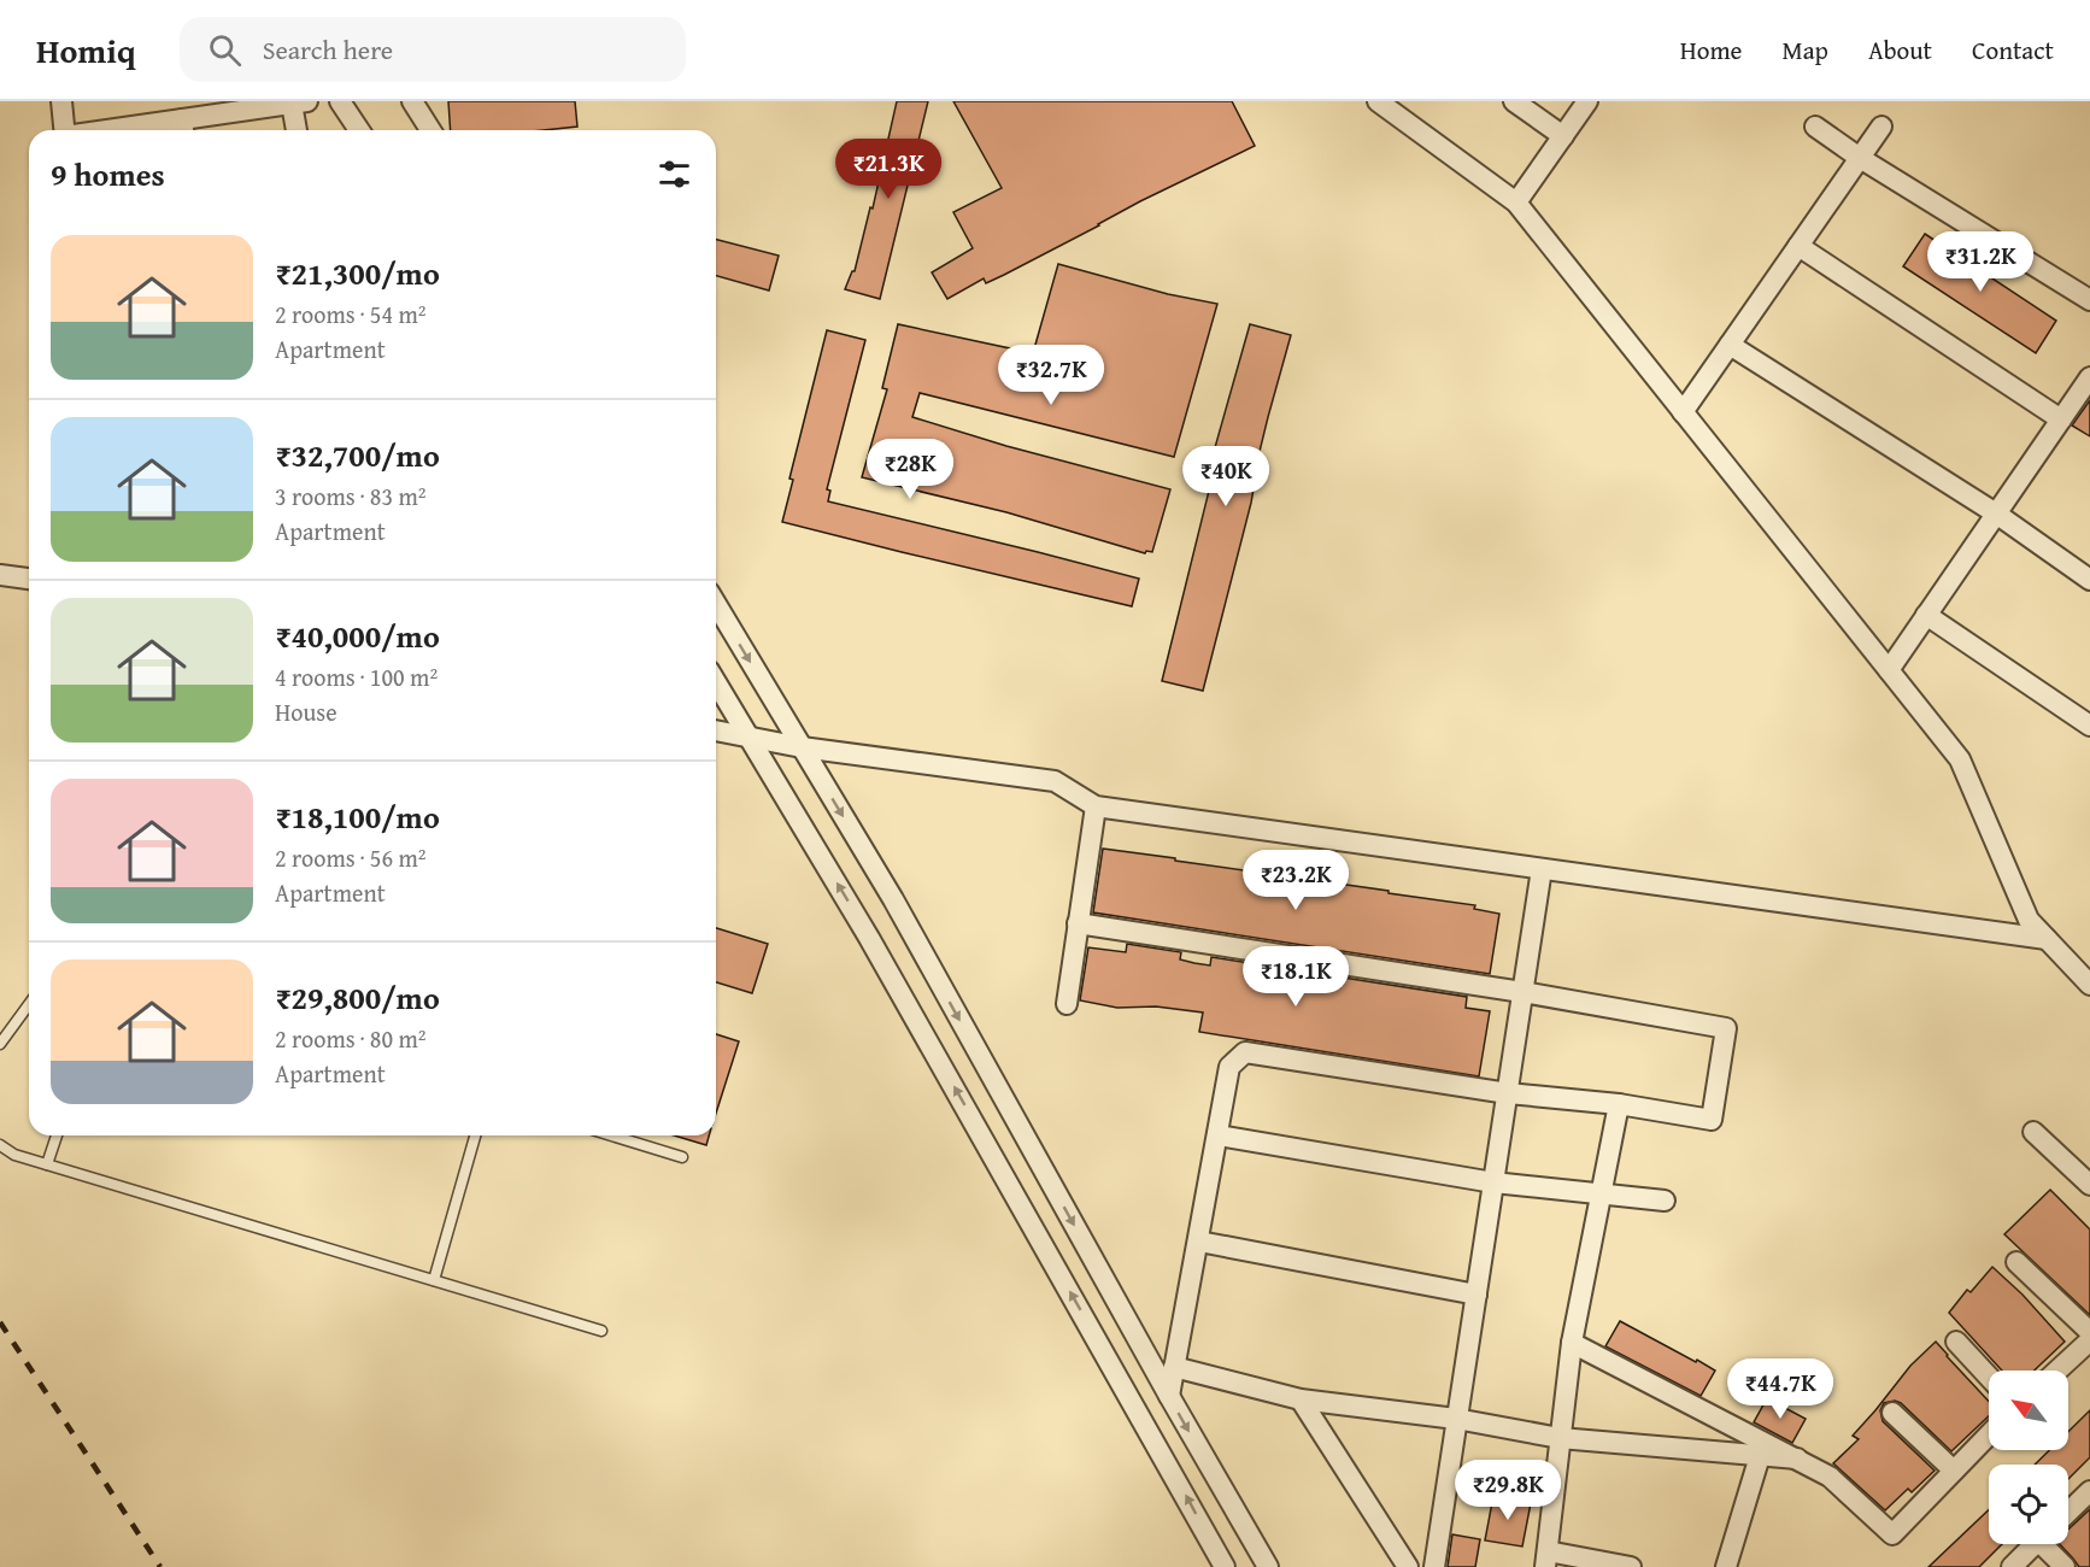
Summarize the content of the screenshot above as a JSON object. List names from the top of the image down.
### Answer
{
  "north": "top left",
  "page": {
    "header": "Homiq",
    "search": "Search here",
    "nav": [
      "Home",
      "Map",
      "About",
      "Contact"
    ],
    "heading": "9 homes",
    "price": [
      "₹21.3K",
      "₹31.2K",
      "₹32.7K",
      "₹28K",
      "₹40K",
      "₹23.2K",
      "₹18.1K",
      "₹44.7K",
      "₹29.8K"
    ],
    "list": [
      {
        "name": "₹21,300/mo",
        "note": "2 rooms · 54 m² · Apartment"
      },
      {
        "name": "₹32,700/mo",
        "note": "3 rooms · 83 m² · Apartment"
      },
      {
        "name": "₹40,000/mo",
        "note": "4 rooms · 100 m² · House"
      },
      {
        "name": "₹18,100/mo",
        "note": "2 rooms · 56 m² · Apartment"
      },
      {
        "name": "₹29,800/mo",
        "note": "2 rooms · 80 m² · Apartment"
      }
    ]
  }
}
